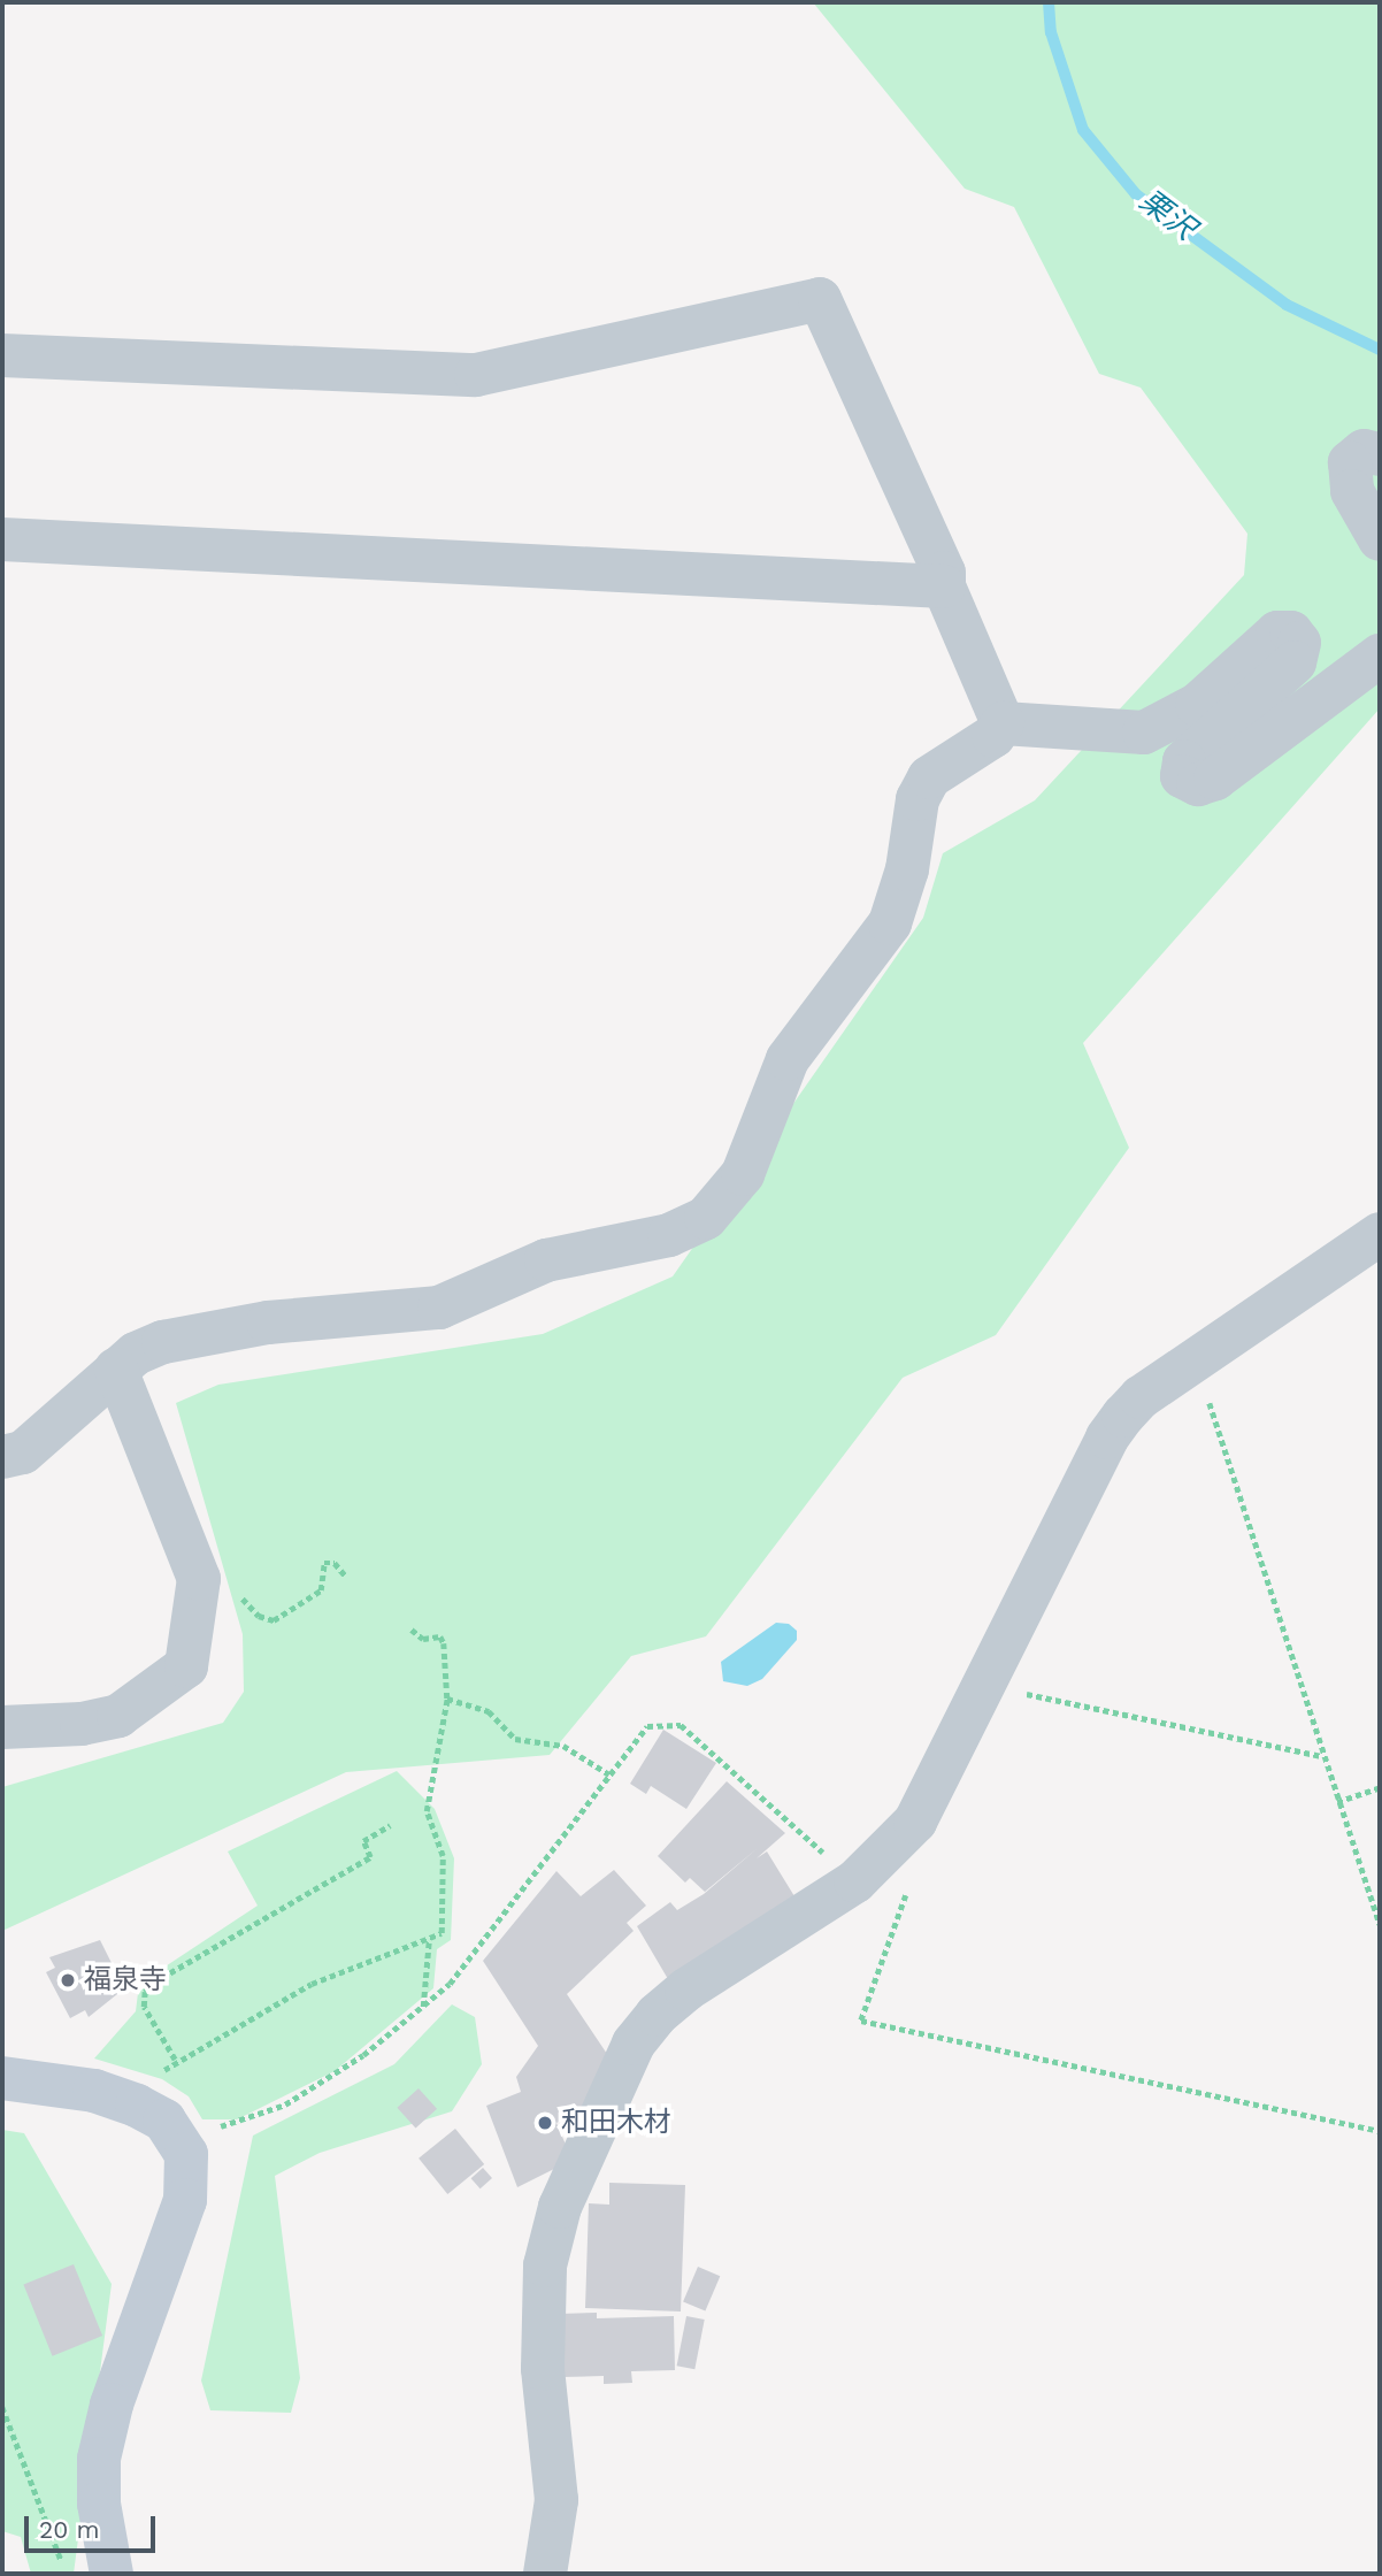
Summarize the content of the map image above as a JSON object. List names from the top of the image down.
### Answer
{
  "water": ["栗沢"],
  "places": ["福泉寺", "和田木材"],
  "scale_bar": "20 m"
}
